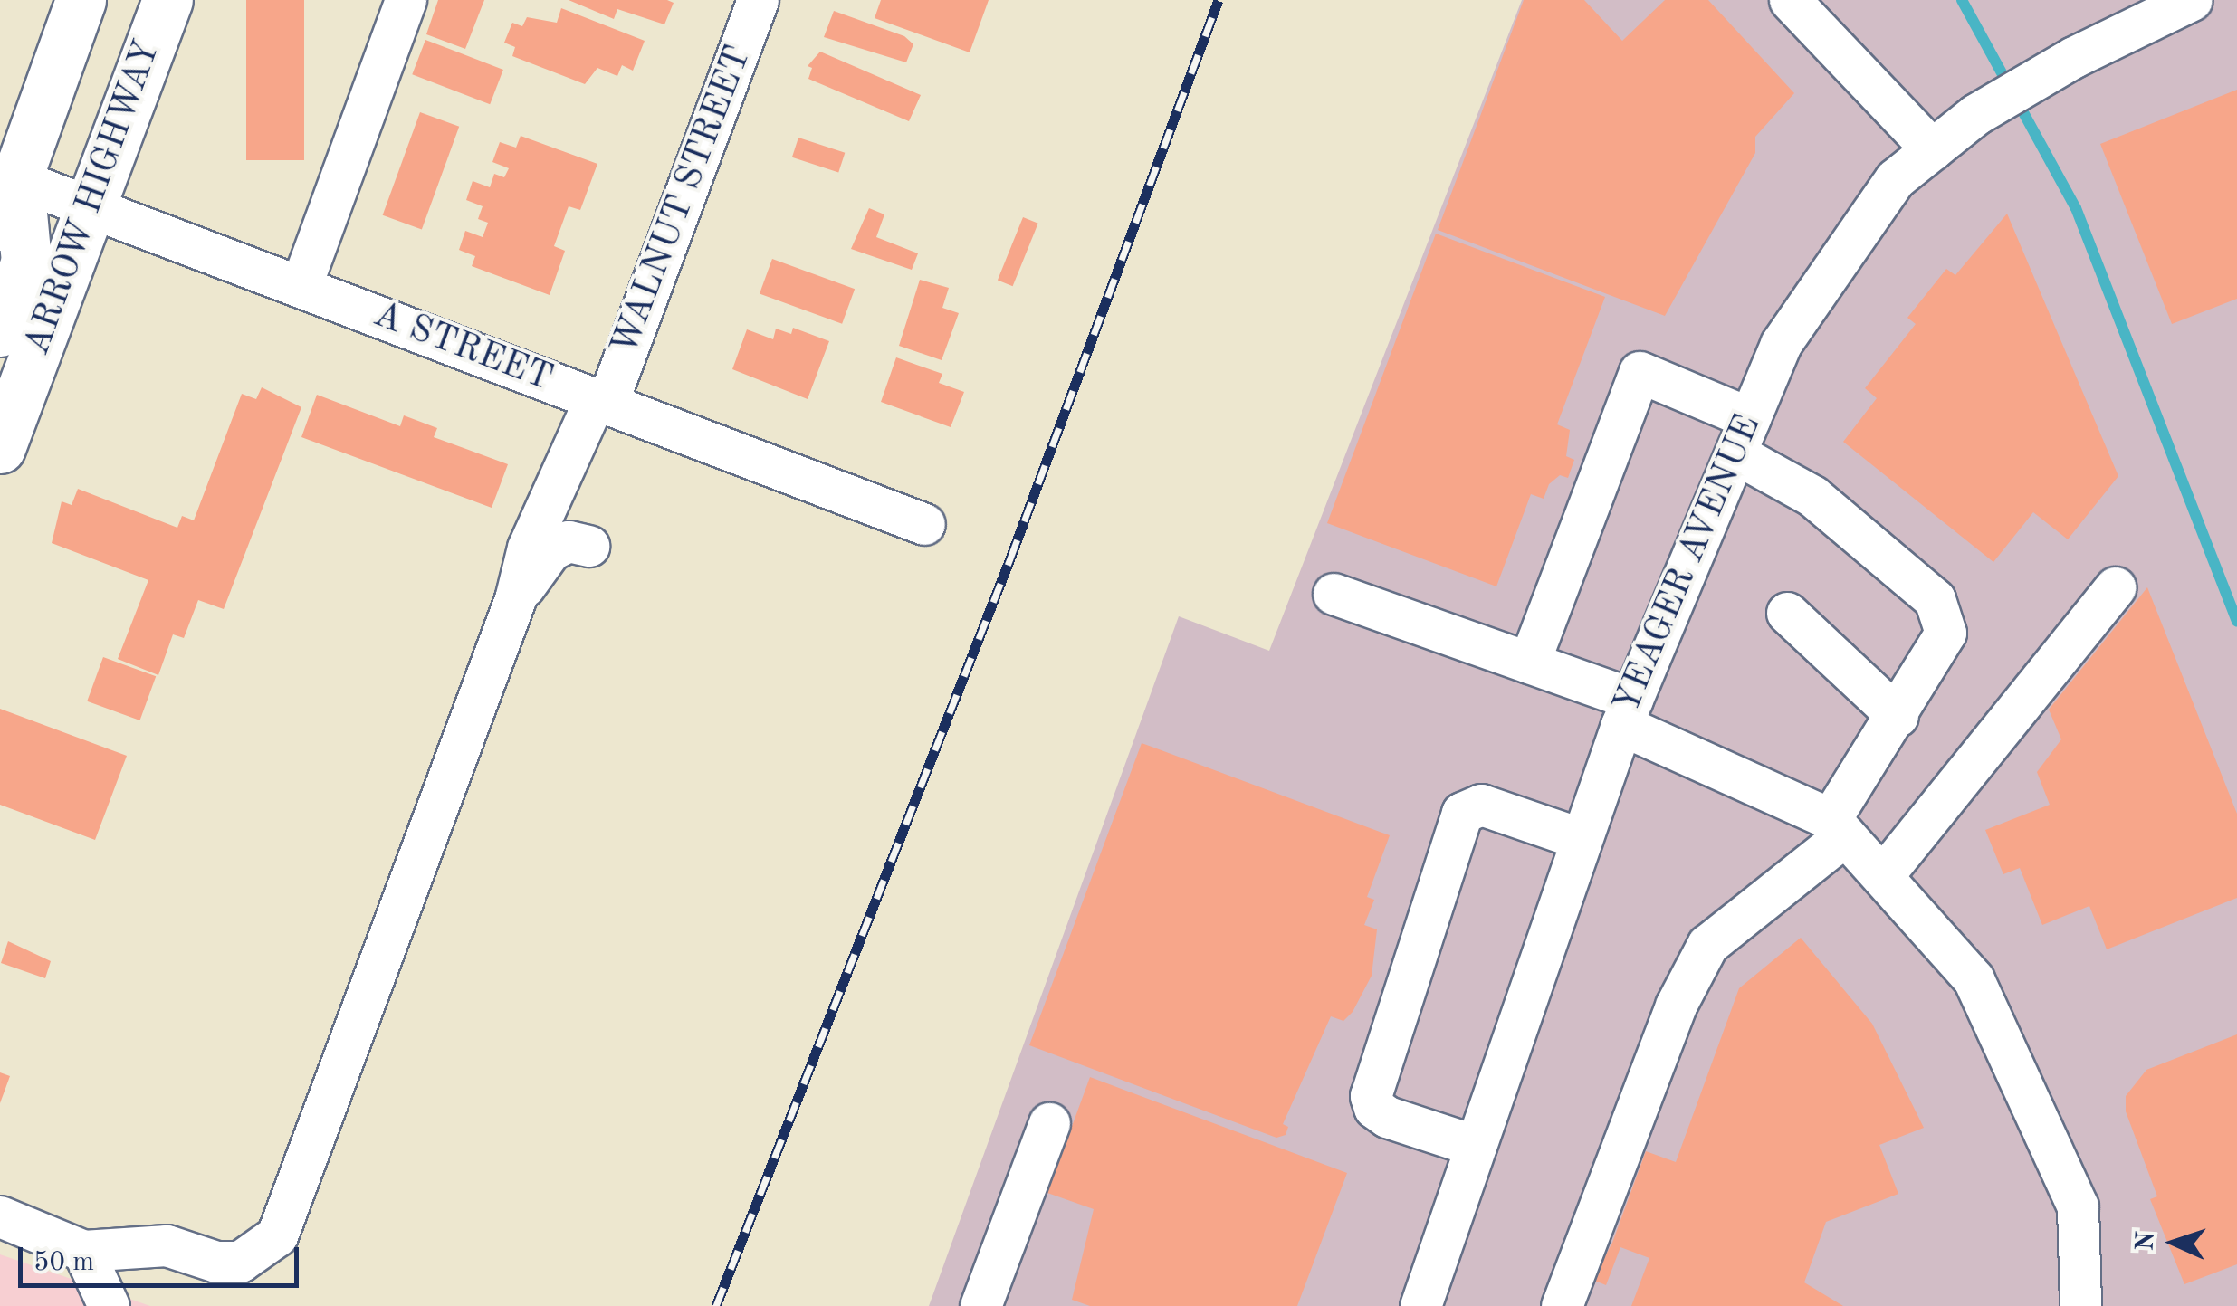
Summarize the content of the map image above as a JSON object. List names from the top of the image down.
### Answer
{
  "streets": {
    "main road": ["ARROW HIGHWAY"],
    "street": ["WALNUT STREET", "A STREET", "YEAGER AVENUE"]
  },
  "crossings": [
    ["ARROW HIGHWAY", "A STREET"],
    ["WALNUT STREET", "A STREET"]
  ],
  "scale_bar": "50 m",
  "north": "left"
}
